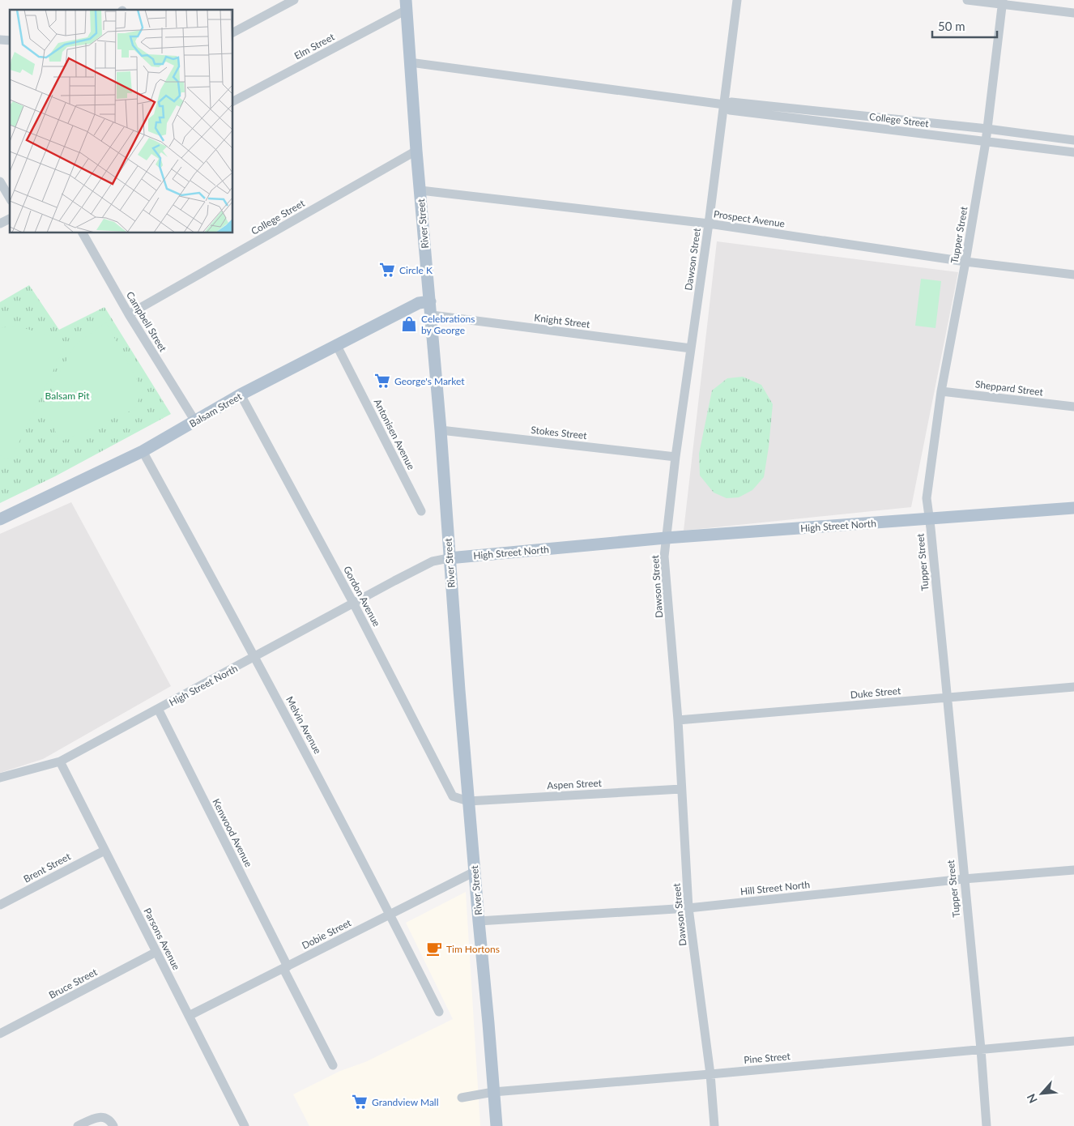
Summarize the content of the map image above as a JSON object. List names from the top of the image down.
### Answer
{
  "streets": {
    "main road": ["River Street", "Balsam Street", "High Street North"],
    "street": [
      "Elm Street",
      "College Street",
      "Prospect Avenue",
      "Tupper Street",
      "Dawson Street",
      "Knight Street",
      "Campbell Street",
      "Sheppard Street",
      "Stokes Street",
      "Antonisen Avenue",
      "Gordon Avenue",
      "Duke Street",
      "Melvin Avenue",
      "Aspen Street",
      "Kenwood Avenue",
      "Brent Street",
      "Hill Street North",
      "Dobie Street",
      "Parsons Avenue",
      "Bruce Street",
      "Pine Street"
    ]
  },
  "crossings": [
    ["Elm Street", "River Street"],
    ["College Street", "River Street"],
    ["College Street", "Tupper Street"],
    ["College Street", "Dawson Street"],
    ["College Street", "Campbell Street"],
    ["Prospect Avenue", "River Street"],
    ["Prospect Avenue", "Tupper Street"],
    ["Prospect Avenue", "Dawson Street"],
    ["River Street", "Knight Street"],
    ["River Street", "Balsam Street"],
    ["River Street", "Stokes Street"],
    ["River Street", "High Street North"],
    ["River Street", "Gordon Avenue"],
    ["River Street", "Aspen Street"],
    ["River Street", "Hill Street North"],
    ["River Street", "Dobie Street"],
    ["River Street", "Pine Street"],
    ["Tupper Street", "Sheppard Street"],
    ["Tupper Street", "High Street North"],
    ["Tupper Street", "Duke Street"],
    ["Tupper Street", "Hill Street North"],
    ["Tupper Street", "Pine Street"],
    ["Dawson Street", "Knight Street"],
    ["Dawson Street", "Stokes Street"],
    ["Dawson Street", "High Street North"],
    ["Dawson Street", "Duke Street"],
    ["Dawson Street", "Aspen Street"],
    ["Dawson Street", "Hill Street North"],
    ["Dawson Street", "Pine Street"],
    ["Campbell Street", "Balsam Street"],
    ["Balsam Street", "Antonisen Avenue"],
    ["Balsam Street", "Gordon Avenue"],
    ["Balsam Street", "Melvin Avenue"],
    ["High Street North", "Gordon Avenue"],
    ["High Street North", "Melvin Avenue"],
    ["High Street North", "Kenwood Avenue"],
    ["High Street North", "Parsons Avenue"],
    ["Gordon Avenue", "Aspen Street"],
    ["Melvin Avenue", "Dobie Street"],
    ["Kenwood Avenue", "Dobie Street"],
    ["Brent Street", "Parsons Avenue"],
    ["Dobie Street", "Parsons Avenue"],
    ["Parsons Avenue", "Bruce Street"]
  ],
  "parks": ["Balsam Pit"],
  "places": {
    "supermarket": ["Circle K", "George's Market", "Grandview Mall"],
    "shop": ["Celebrations by George"],
    "cafe": ["Tim Hortons"]
  },
  "scale_bar": "50 m",
  "north": "bottom left"
}
